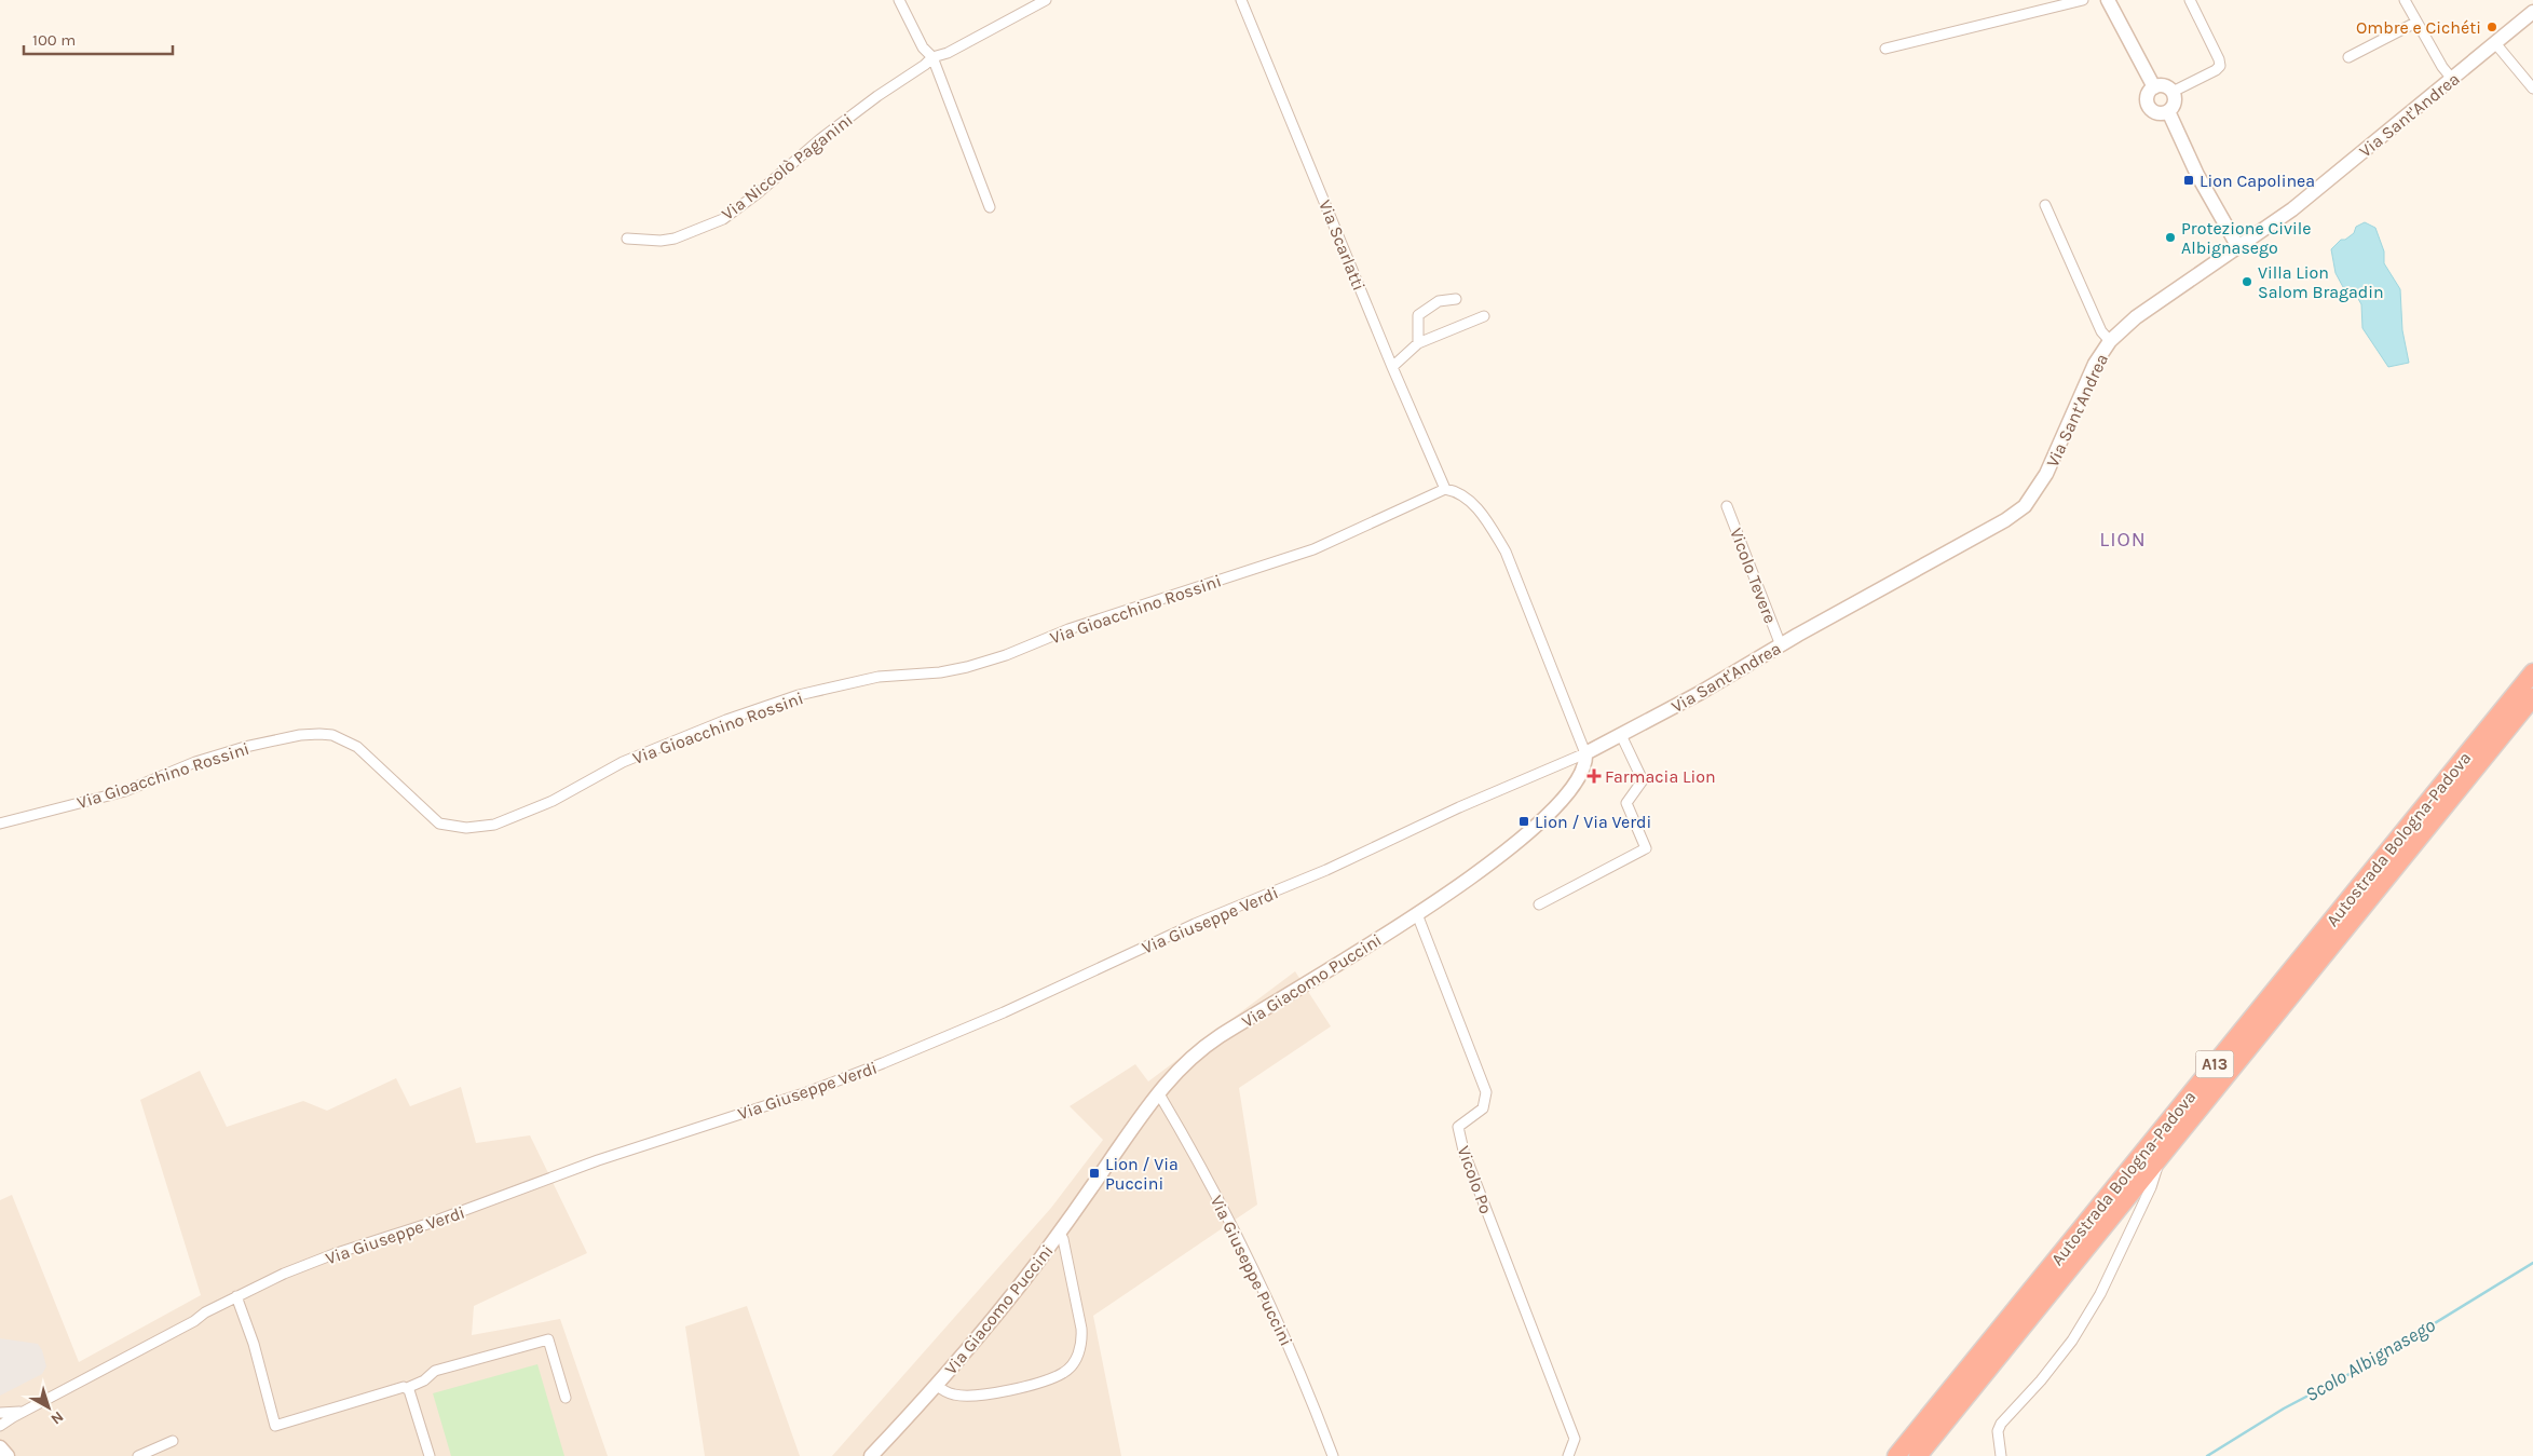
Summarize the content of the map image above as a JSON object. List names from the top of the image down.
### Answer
{
  "streets": {
    "highway": ["Autostrada Bologna-Padova", "A13"],
    "street": [
      "Via Sant'Andrea",
      "Via Niccolò Paganini",
      "Via Scarlatti",
      "Vicolo Tevere",
      "Via Gioacchino Rossini",
      "Via Giuseppe Verdi",
      "Via Giacomo Puccini",
      "Vicolo Po",
      "Via Giuseppe Puccini"
    ]
  },
  "crossings": [
    ["Via Sant'Andrea", "Vicolo Tevere"],
    ["Via Sant'Andrea", "Via Giuseppe Verdi"],
    ["Via Sant'Andrea", "Via Giacomo Puccini"],
    ["Via Scarlatti", "Via Gioacchino Rossini"],
    ["Via Giuseppe Verdi", "Via Giacomo Puccini"],
    ["Via Giacomo Puccini", "Vicolo Po"],
    ["Via Giacomo Puccini", "Via Giuseppe Puccini"]
  ],
  "districts": ["LION"],
  "water": ["Scolo Albignasego"],
  "places": {
    "other": ["Ombre e Cichéti", "Protezione Civile Albignasego", "Villa Lion Salom Bragadin"],
    "transit": ["Lion Capolinea", "Lion / Via Verdi", "Lion / Via Puccini"],
    "health": ["Farmacia Lion"]
  },
  "scale_bar": "100 m",
  "north": "bottom right"
}
